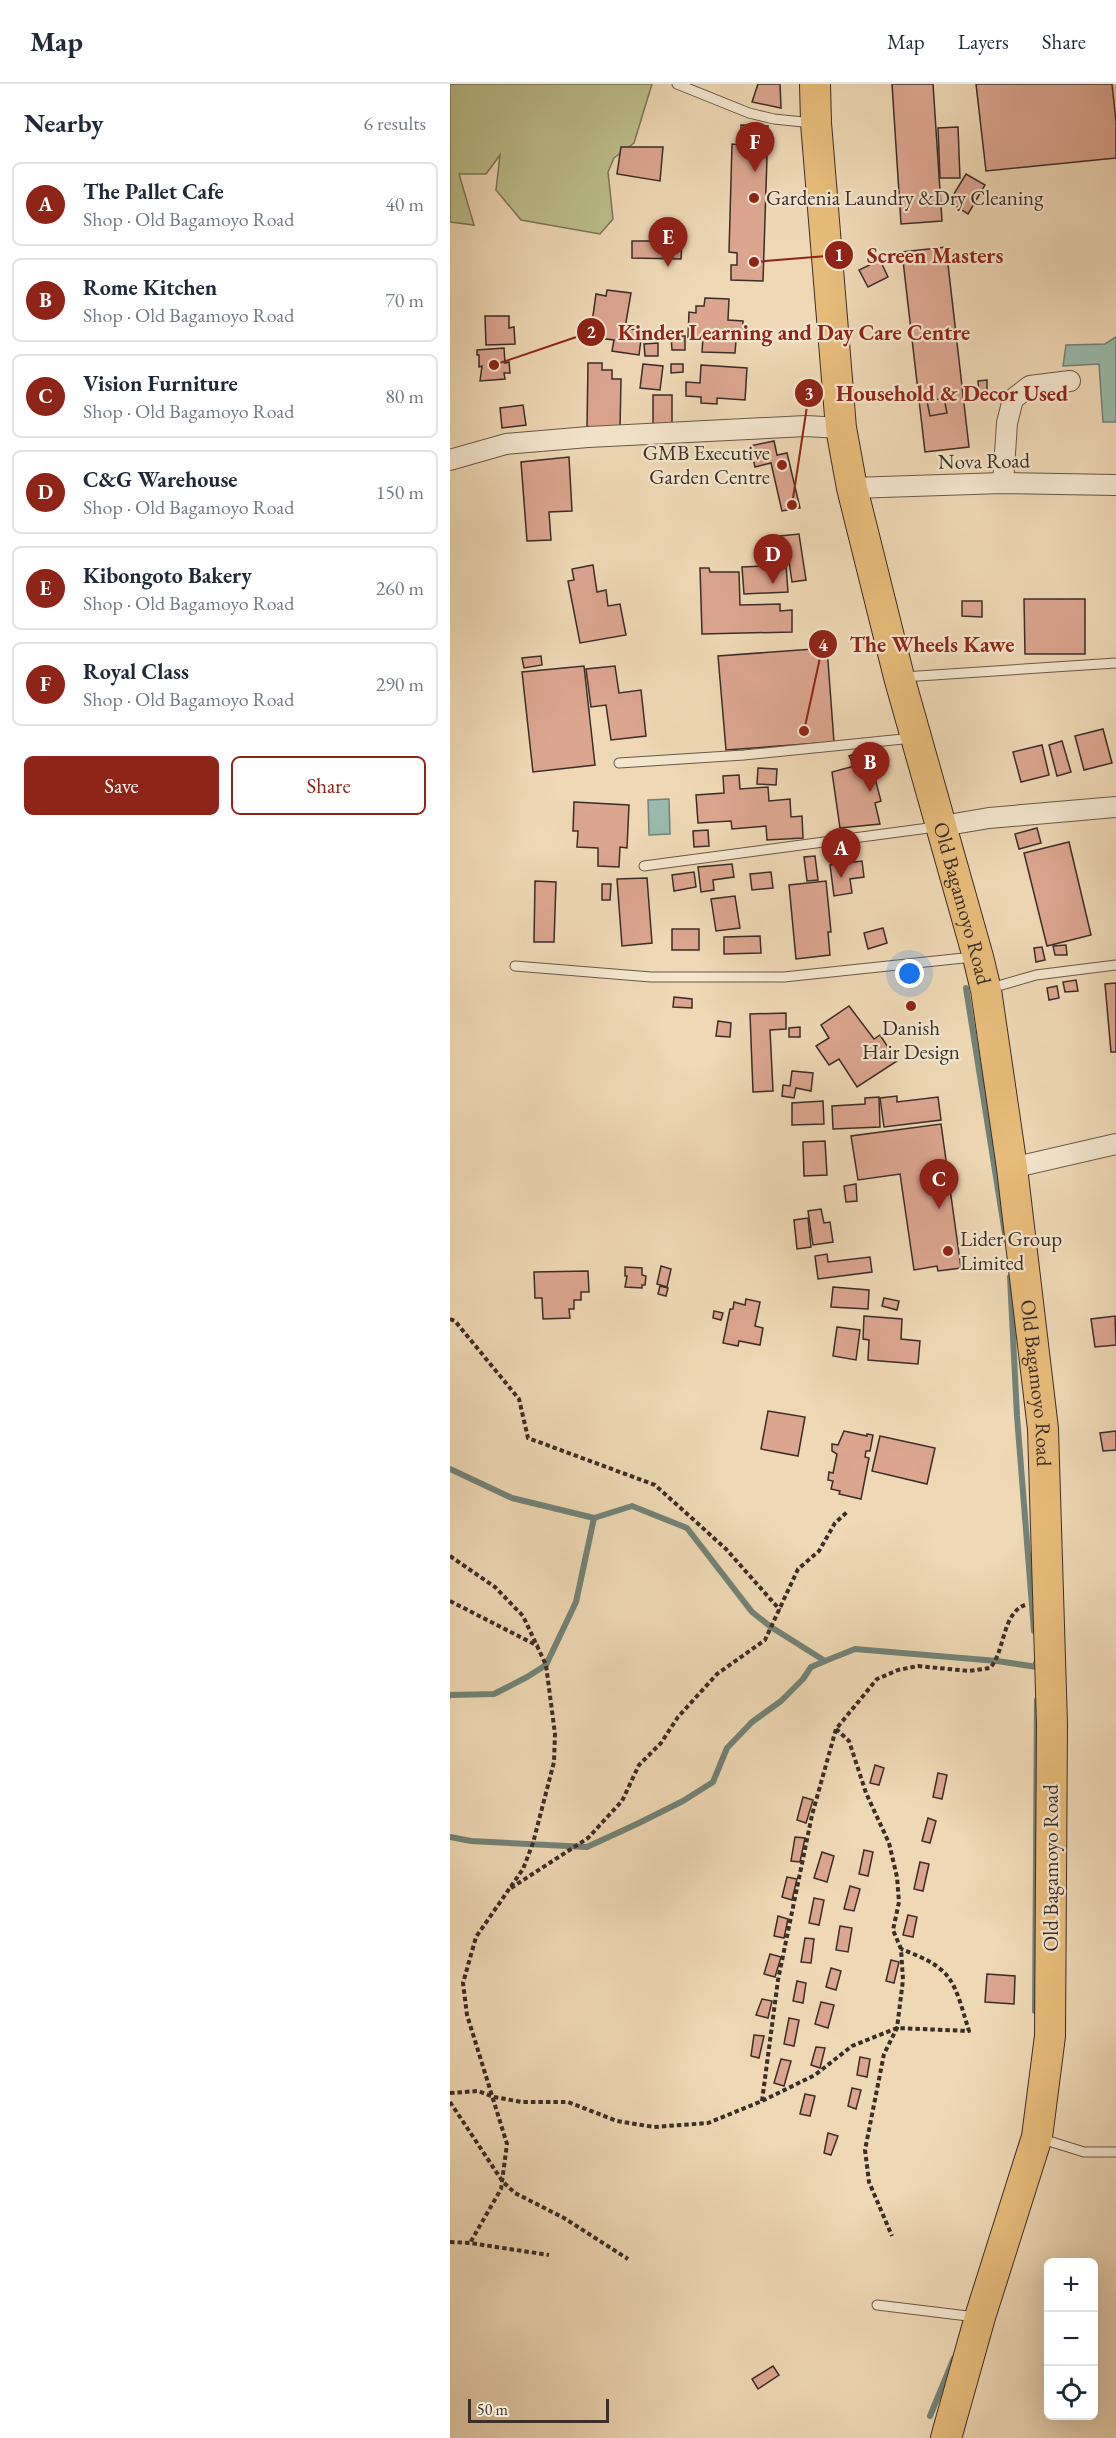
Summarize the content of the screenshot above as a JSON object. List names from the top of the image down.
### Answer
{
  "streets": {
    "main road": ["Old Bagamoyo Road"],
    "street": ["Nova Road"]
  },
  "crossings": [
    ["Nova Road", "Old Bagamoyo Road"]
  ],
  "places": [
    "Gardenia Laundry &Dry Cleaning",
    "Screen Masters",
    "Kinder Learning and Day Care Centre",
    "GMB Executive Garden Centre",
    "Household & Decor Used",
    "The Wheels Kawe",
    "Danish Hair Design",
    "Lider Group Limited"
  ],
  "scale_bar": "50 m",
  "page": {
    "header": "Map",
    "nav": ["Map", "Layers", "Share"],
    "heading": ["Nearby", "6 results"],
    "pins": [
      "F",
      "E",
      "D",
      "B",
      "A",
      "C"
    ],
    "list": [
      {
        "mark": "A",
        "name": "The Pallet Cafe",
        "note": "Shop · Old Bagamoyo Road",
        "value": "40 m"
      },
      {
        "mark": "B",
        "name": "Rome Kitchen",
        "note": "Shop · Old Bagamoyo Road",
        "value": "70 m"
      },
      {
        "mark": "C",
        "name": "Vision Furniture",
        "note": "Shop · Old Bagamoyo Road",
        "value": "80 m"
      },
      {
        "mark": "D",
        "name": "C&G Warehouse",
        "note": "Shop · Old Bagamoyo Road",
        "value": "150 m"
      },
      {
        "mark": "E",
        "name": "Kibongoto Bakery",
        "note": "Shop · Old Bagamoyo Road",
        "value": "260 m"
      },
      {
        "mark": "F",
        "name": "Royal Class",
        "note": "Shop · Old Bagamoyo Road",
        "value": "290 m"
      }
    ],
    "buttons": ["Save", "Share"],
    "map_buttons": ["+", "−"],
    "scale": "50 m"
  }
}
